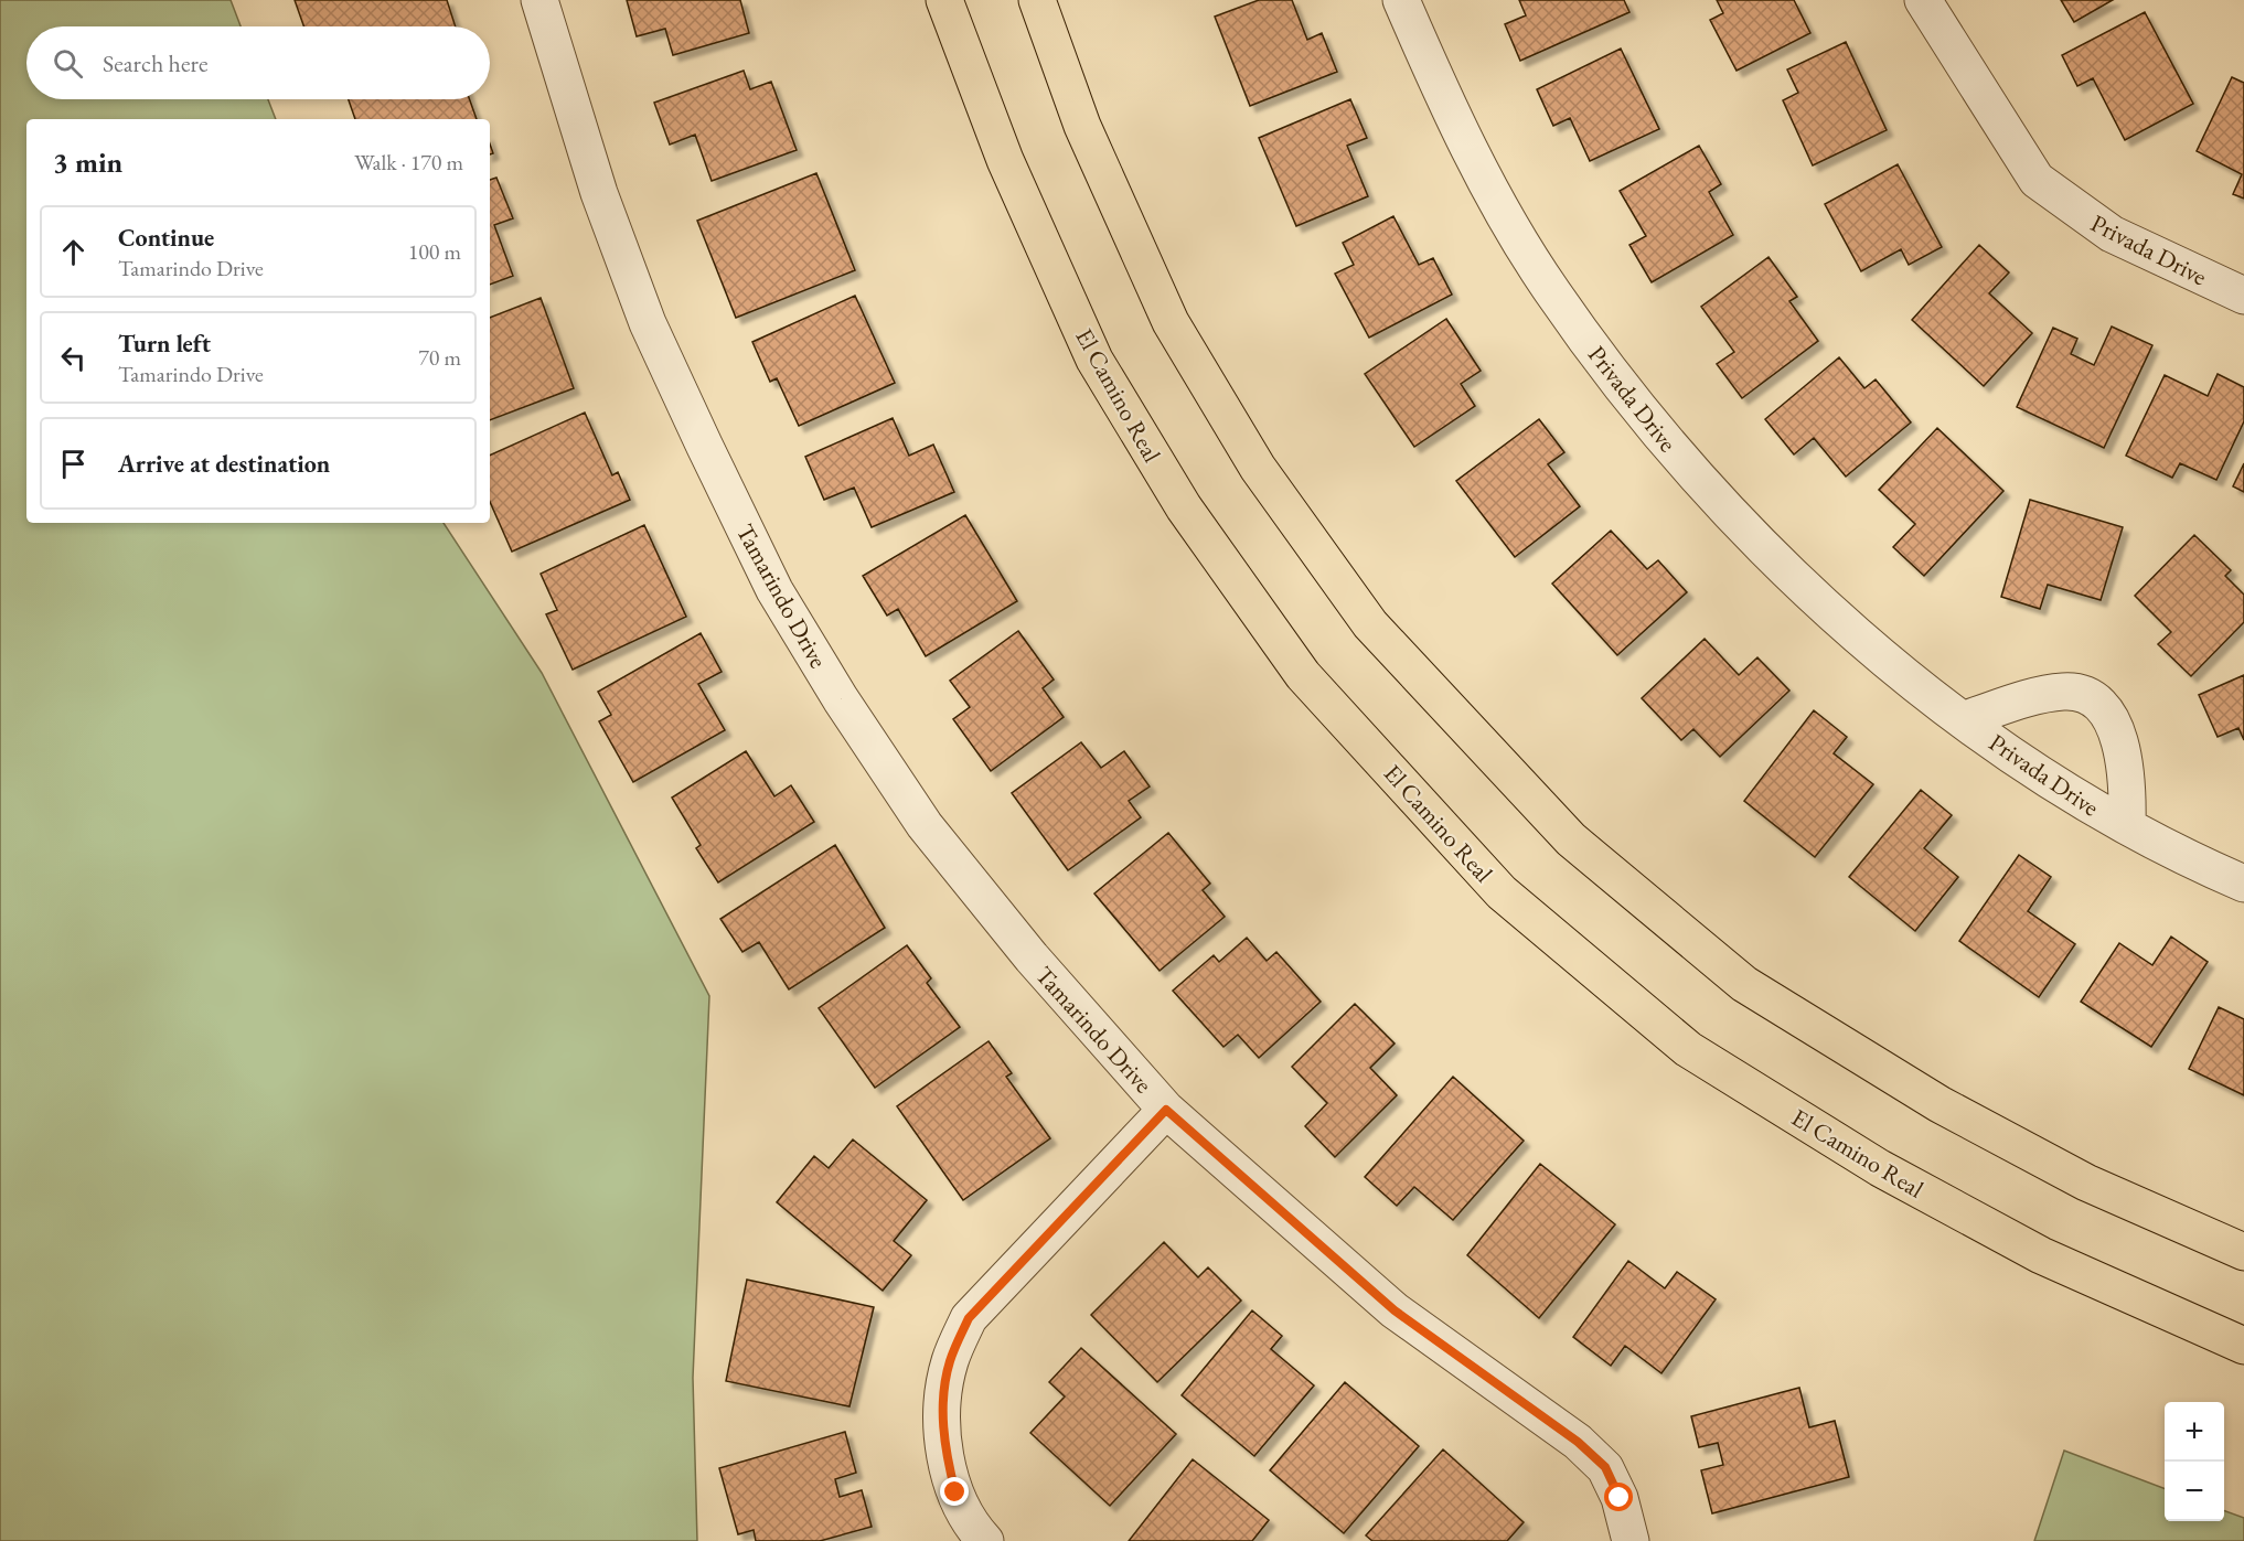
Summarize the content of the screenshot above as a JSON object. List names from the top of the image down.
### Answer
{
  "streets": {
    "main road": ["El Camino Real"],
    "street": ["Privada Drive", "Tamarindo Drive"]
  },
  "page": {
    "search": "Search here",
    "heading": ["3 min", "Walk · 170 m"],
    "list": [
      ["Continue", "Tamarindo Drive", "100 m"],
      ["Turn left", "Tamarindo Drive", "70 m"],
      "Arrive at destination"
    ],
    "map_buttons": ["+", "−"]
  }
}
